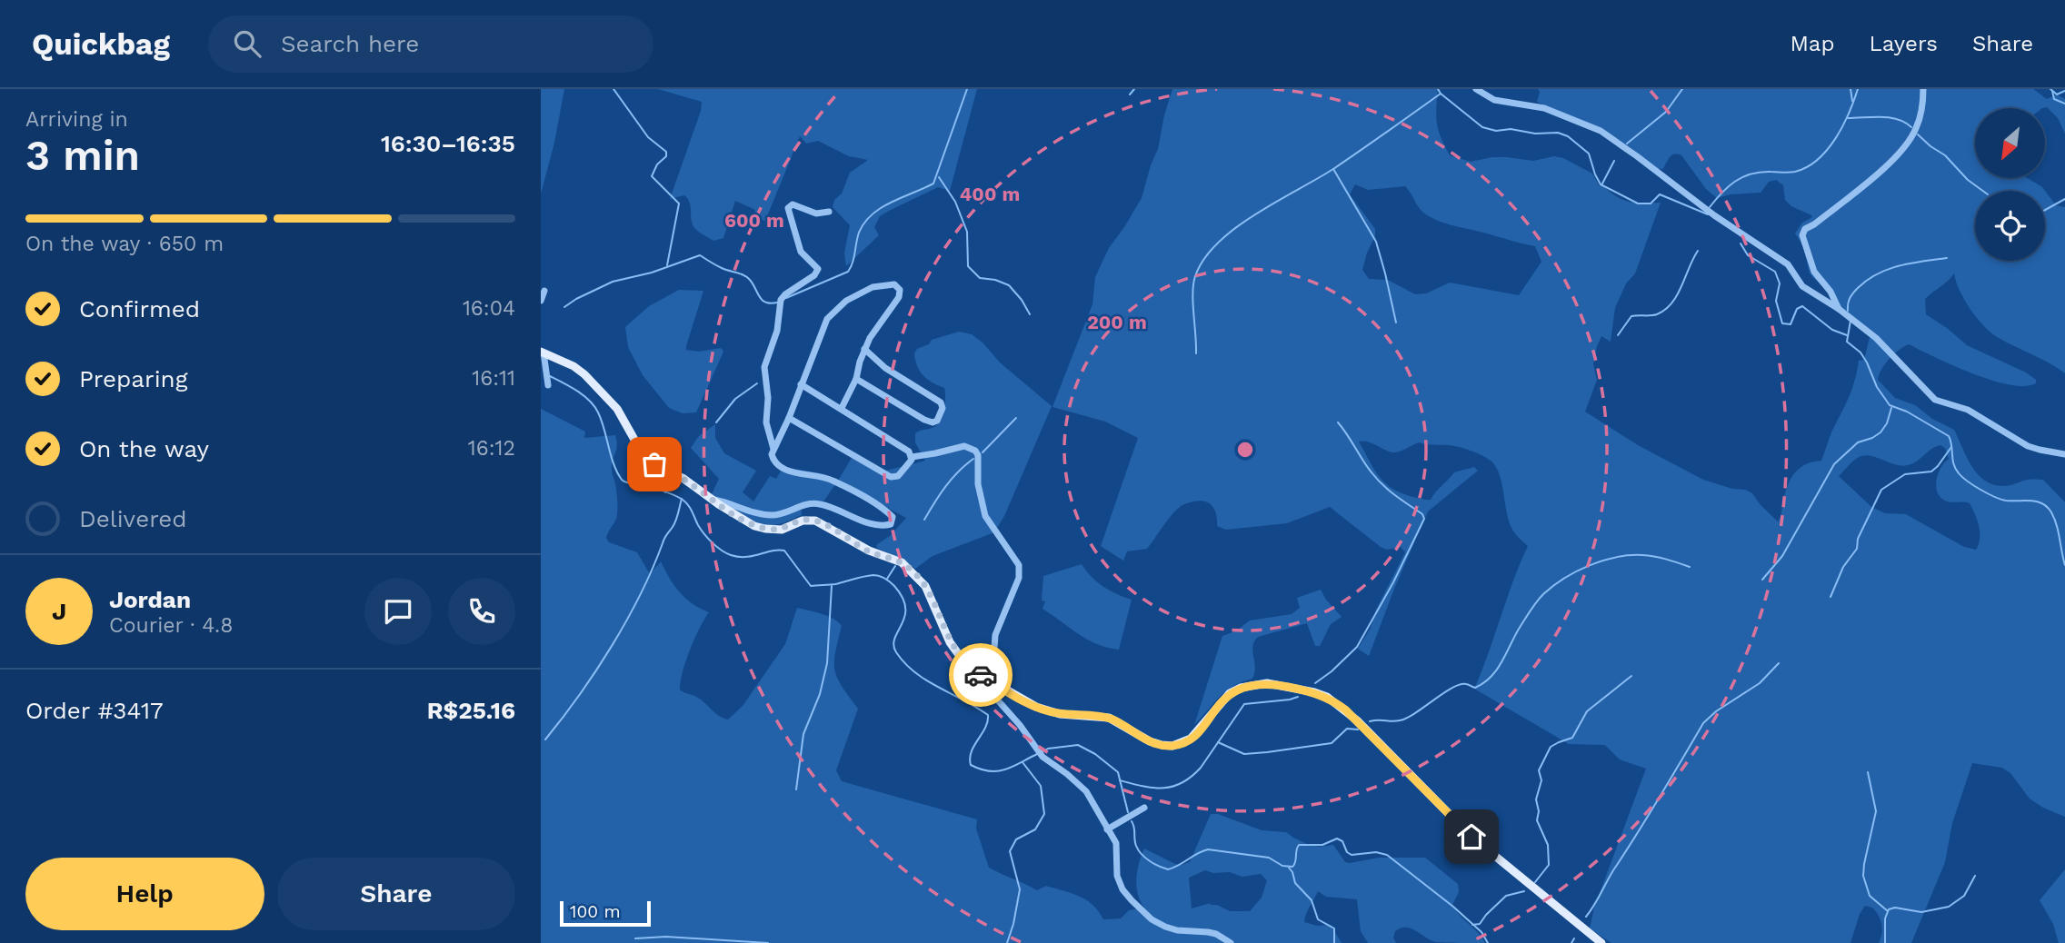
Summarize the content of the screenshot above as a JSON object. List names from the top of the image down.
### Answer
{
  "scale_bar": "100 m",
  "north": "bottom left",
  "page": {
    "header": "Quickbag",
    "search": "Search here",
    "nav": ["Map", "Layers", "Share"],
    "heading": ["3 min", "Arriving in", "16:30–16:35"],
    "panel": [
      "Jordan",
      "Courier · 4.8",
      "Order #3417",
      "R$25.16"
    ],
    "bar": "On the way · 650 m",
    "list": [
      ["Confirmed", "16:04"],
      ["Preparing", "16:11"],
      ["On the way", "16:12"],
      "Delivered"
    ],
    "round": "J",
    "buttons": ["Help", "Share"],
    "scale": "100 m"
  },
  "rings": ["400 m", "600 m", "200 m"]
}
